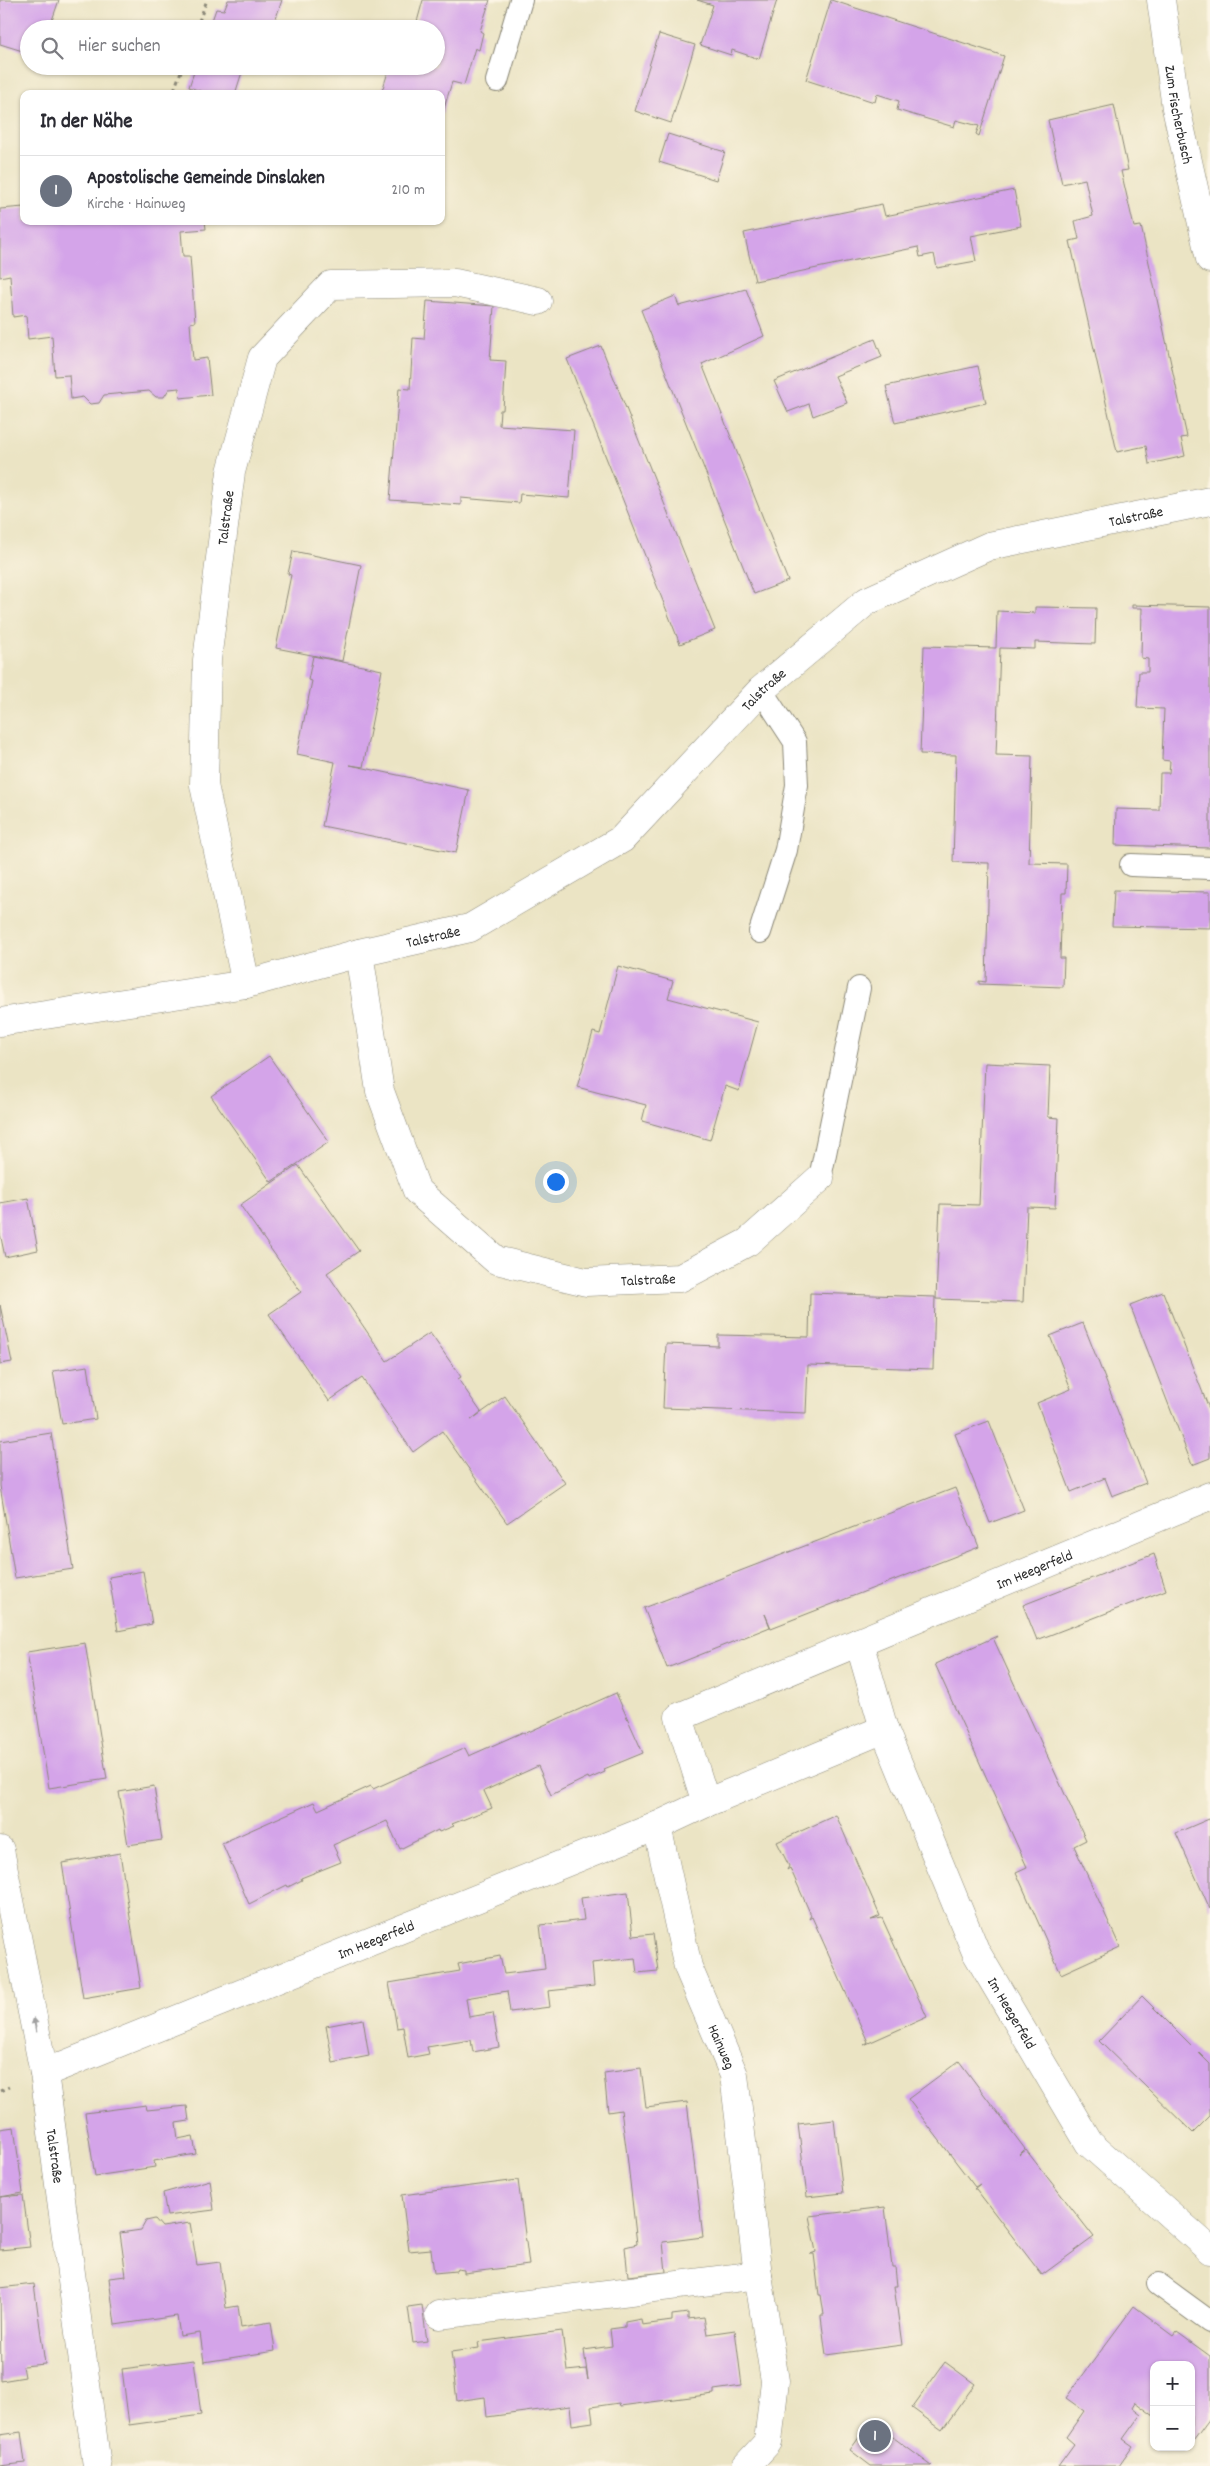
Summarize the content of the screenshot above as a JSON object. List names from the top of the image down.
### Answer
{
  "streets": {
    "street": [
      "Zum Fischerbusch",
      "Talstraße",
      "Im Heegerfeld",
      "Hainweg"
    ]
  },
  "crossings": [
    ["Talstraße", "Im Heegerfeld"],
    ["Im Heegerfeld", "Hainweg"]
  ],
  "page": {
    "search": "Hier suchen",
    "heading": "In der Nähe",
    "list": [
      {
        "mark": "1",
        "name": "Apostolische Gemeinde Dinslaken",
        "note": "Kirche · Hainweg",
        "value": "210 m"
      }
    ],
    "map_buttons": ["+", "−"],
    "pins": "1"
  }
}
